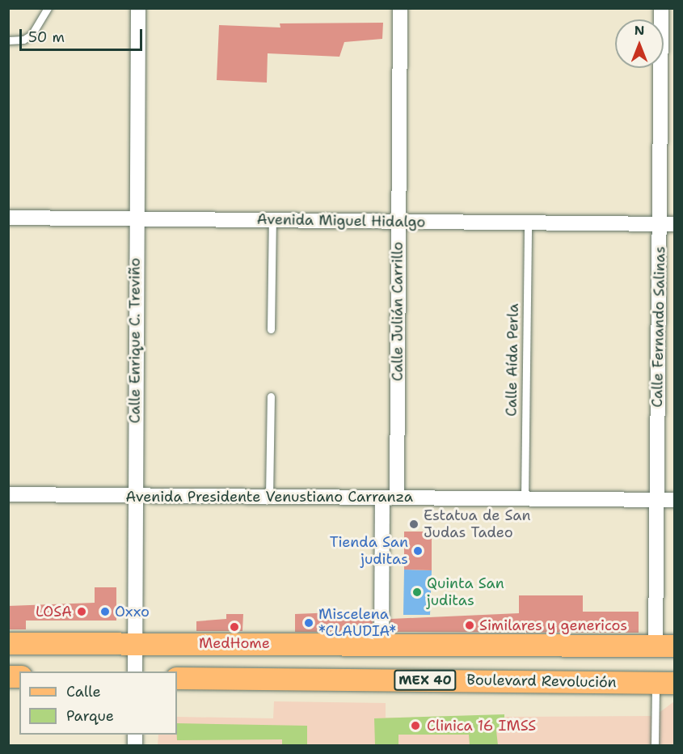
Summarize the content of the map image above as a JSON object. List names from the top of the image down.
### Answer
{
  "streets": {
    "main road": ["MEX 40", "Boulevard Revolución"],
    "street": [
      "Avenida Miguel Hidalgo",
      "Calle Julián Carrillo",
      "Calle Fernando Salinas",
      "Calle Enrique C. Treviño",
      "Avenida Presidente Venustiano Carranza"
    ],
    "lane": ["Calle Aída Perla"]
  },
  "crossings": [
    ["Avenida Miguel Hidalgo", "Calle Julián Carrillo"],
    ["Avenida Miguel Hidalgo", "Calle Fernando Salinas"],
    ["Avenida Miguel Hidalgo", "Calle Enrique C. Treviño"],
    ["Avenida Miguel Hidalgo", "Calle Aída Perla"],
    ["Calle Julián Carrillo", "Avenida Presidente Venustiano Carranza"],
    ["Calle Fernando Salinas", "Avenida Presidente Venustiano Carranza"],
    ["Calle Enrique C. Treviño", "Avenida Presidente Venustiano Carranza"],
    ["Calle Aída Perla", "Avenida Presidente Venustiano Carranza"]
  ],
  "places": [
    "Estatua de San Judas Tadeo",
    "Tienda San juditas",
    "Quinta San juditas",
    "LOSA",
    "Oxxo",
    "Miscelena *CLAUDIA*",
    "Similares y genericos",
    "MedHome",
    "Clinica 16 IMSS"
  ],
  "legend": ["Calle", "Parque"],
  "scale_bar": "50 m",
  "north": "top"
}
